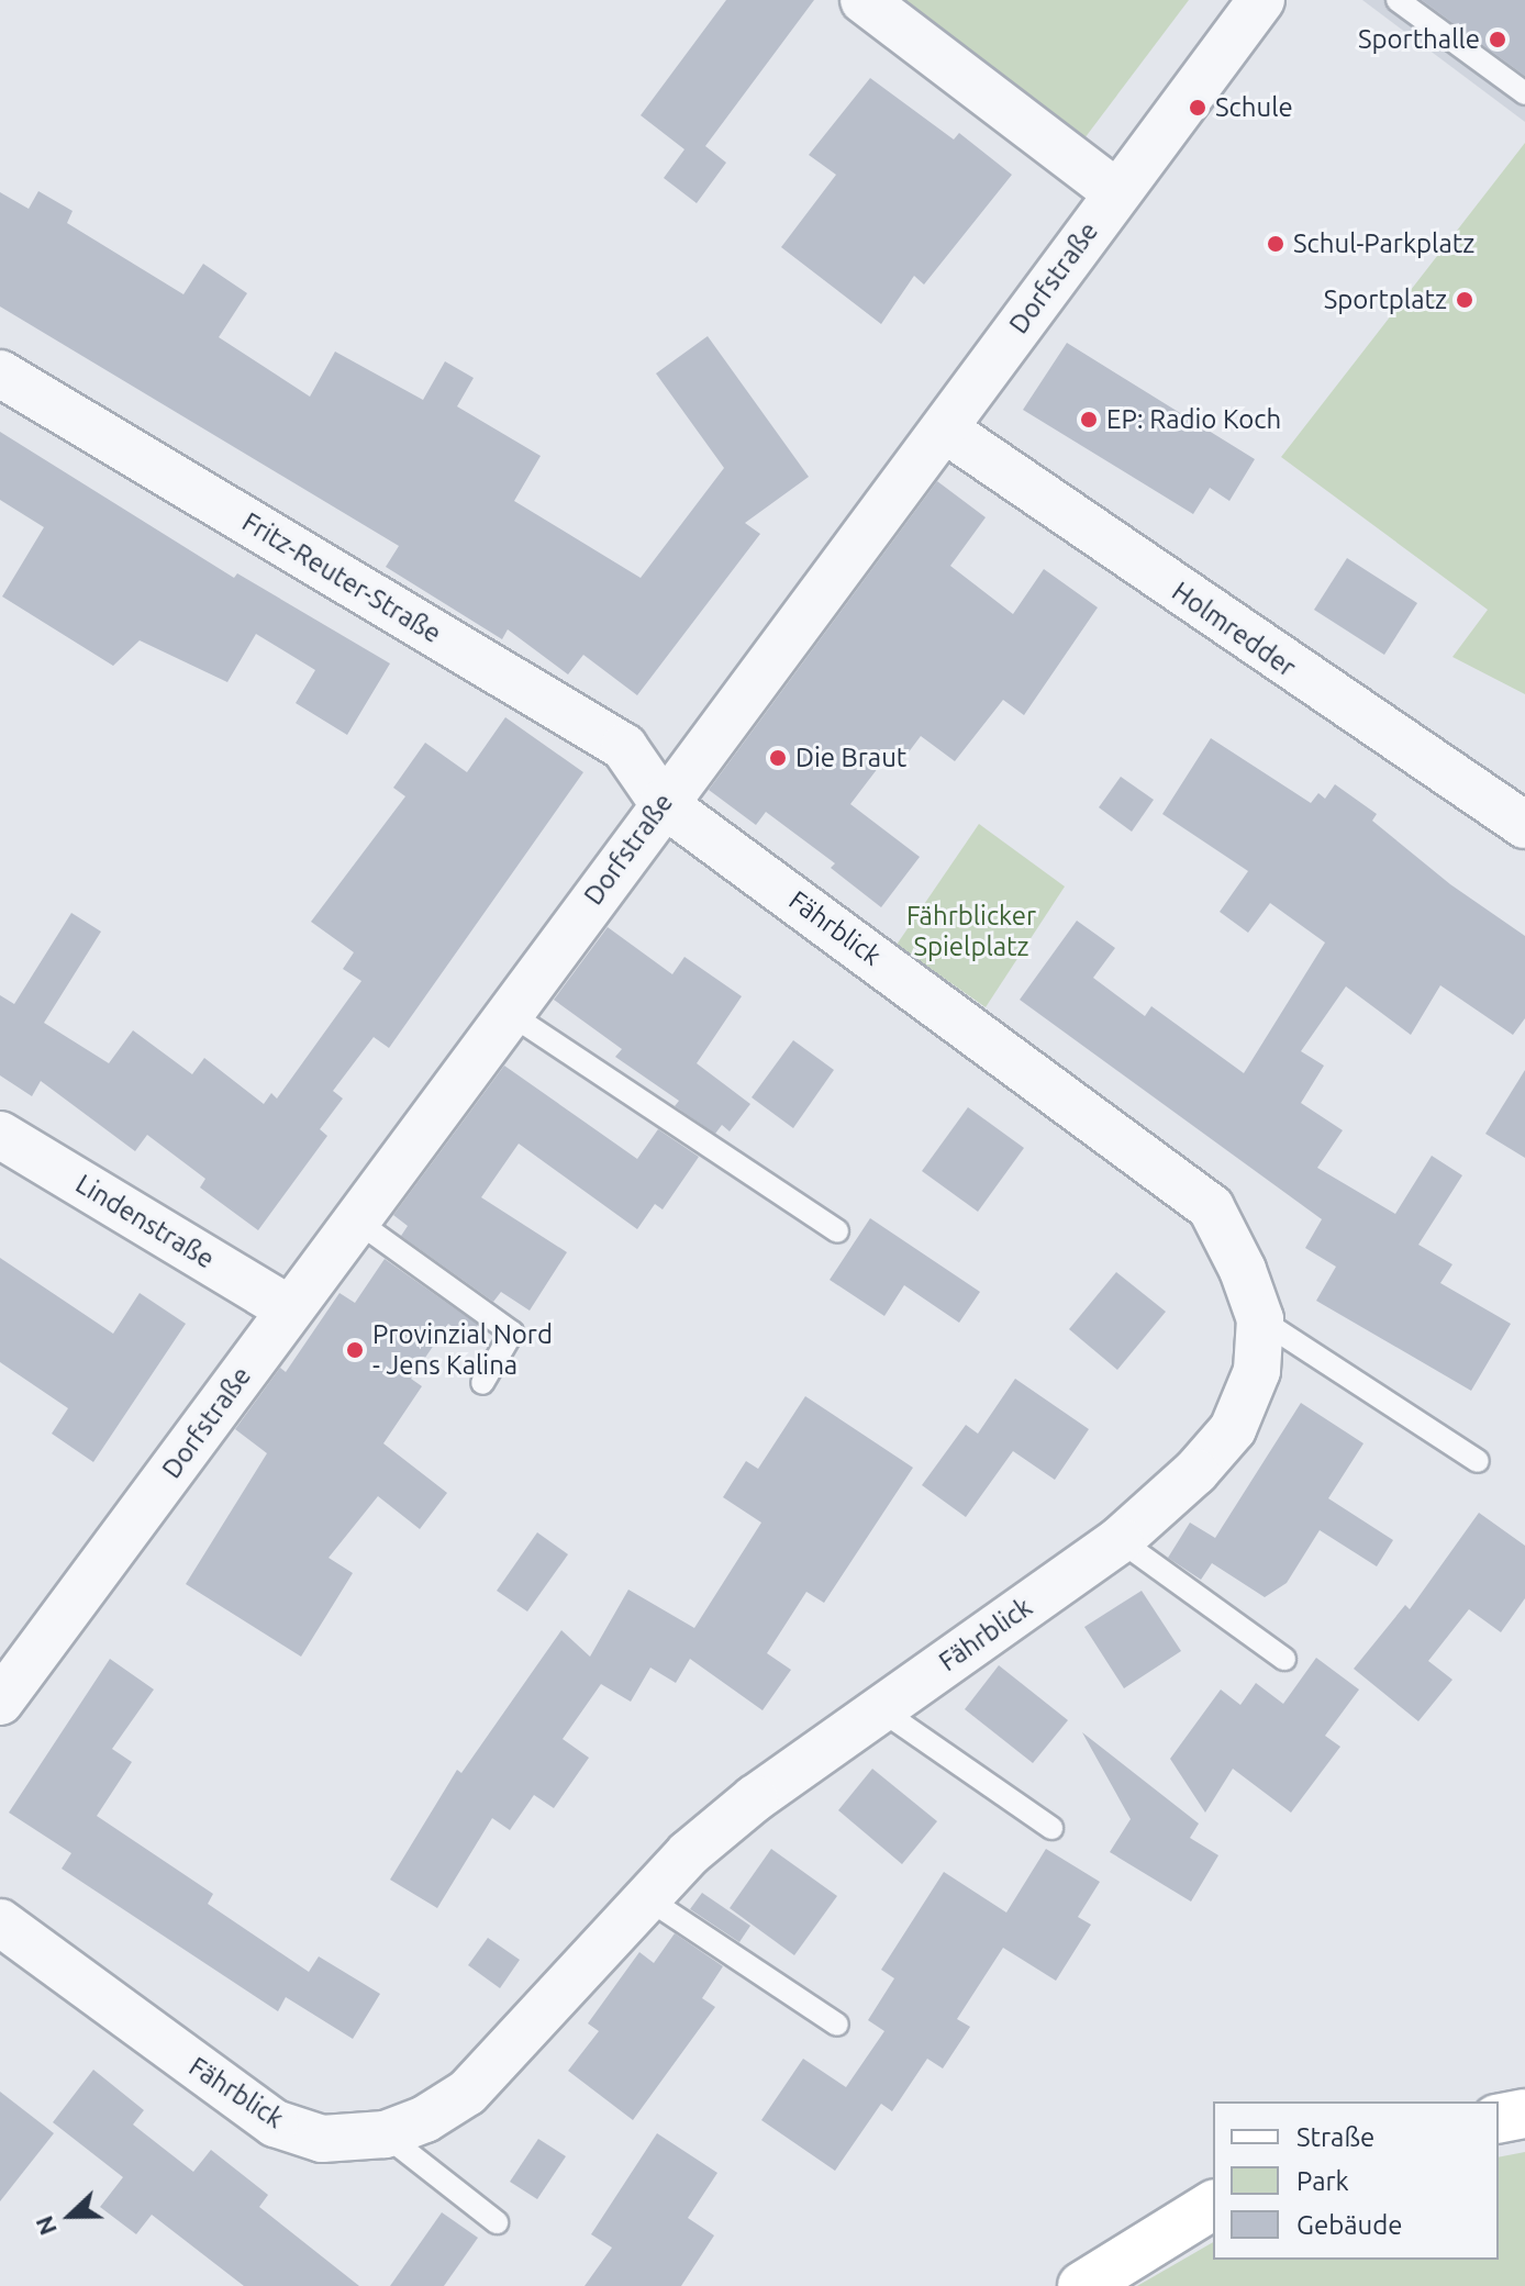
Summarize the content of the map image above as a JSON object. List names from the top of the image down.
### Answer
{
  "streets": {
    "street": [
      "Dorfstraße",
      "Fritz-Reuter-Straße",
      "Holmredder",
      "Fährblick",
      "Lindenstraße"
    ]
  },
  "crossings": [
    ["Dorfstraße", "Fritz-Reuter-Straße"],
    ["Dorfstraße", "Holmredder"],
    ["Dorfstraße", "Fährblick"],
    ["Dorfstraße", "Lindenstraße"],
    ["Fritz-Reuter-Straße", "Fährblick"]
  ],
  "parks": ["Fährblicker Spielplatz"],
  "places": [
    "Sporthalle",
    "Schule",
    "Schul-Parkplatz",
    "Sportplatz",
    "EP: Radio Koch",
    "Die Braut",
    "Provinzial Nord - Jens Kalina"
  ],
  "legend": ["Straße", "Park", "Gebäude"],
  "north": "left"
}
